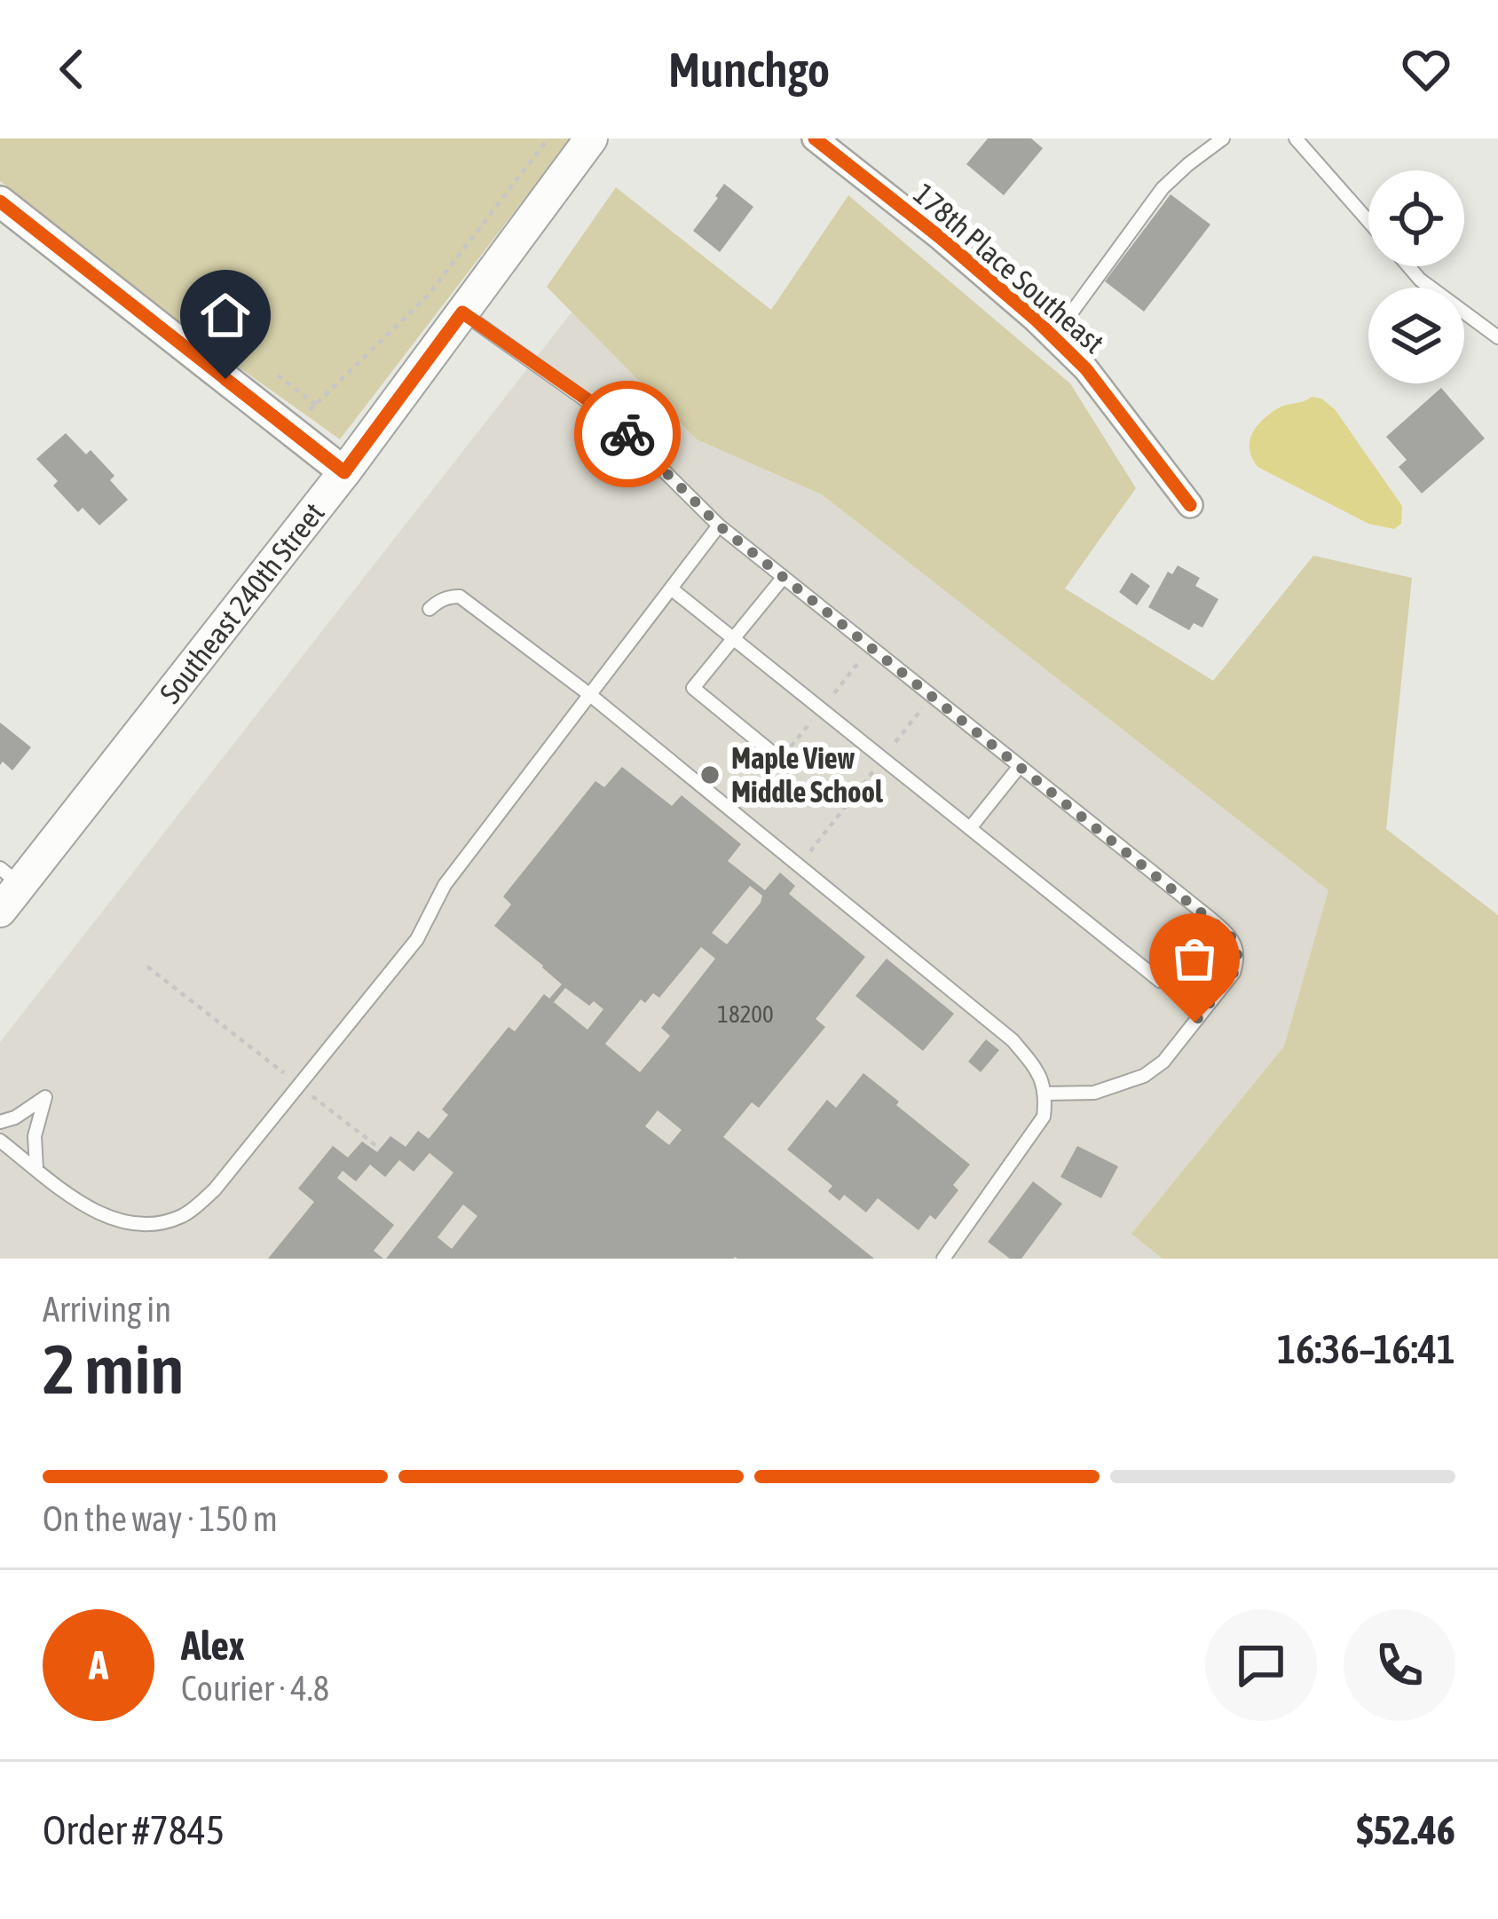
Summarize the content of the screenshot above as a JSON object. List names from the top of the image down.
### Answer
{
  "streets": {
    "main road": ["Southeast 240th Street"],
    "street": ["178th Place Southeast"]
  },
  "places": ["Maple View Middle School"],
  "house_numbers": ["18200"],
  "page": {
    "header": "Munchgo",
    "heading": ["2 min", "Arriving in", "16:36–16:41"],
    "panel": [
      "Alex",
      "Courier · 4.8",
      "Order #7845",
      "$52.46"
    ],
    "bar": "On the way · 150 m",
    "round": "A"
  }
}
